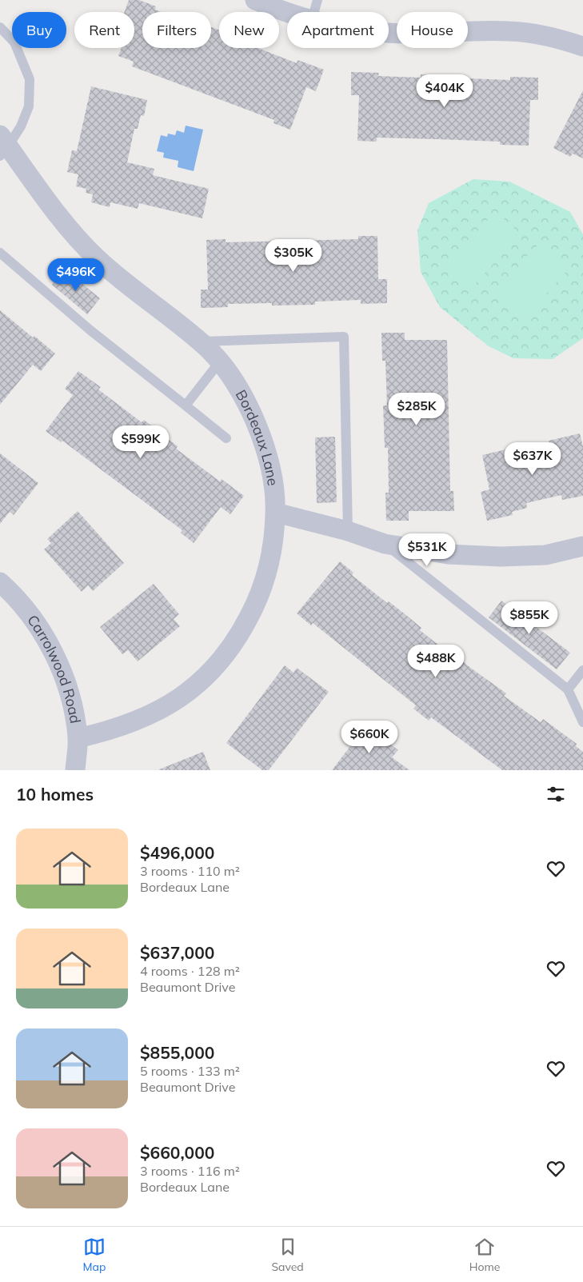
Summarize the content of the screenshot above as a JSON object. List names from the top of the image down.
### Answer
{
  "streets": {
    "street": ["Bordeaux Lane", "Carrolwood Road"]
  },
  "crossings": [
    ["Bordeaux Lane", "Carrolwood Road"]
  ],
  "page": {
    "chip": [
      "Buy",
      "Rent",
      "Filters",
      "New",
      "Apartment",
      "House"
    ],
    "price": [
      "$404K",
      "$305K",
      "$496K",
      "$285K",
      "$599K",
      "$637K",
      "$531K",
      "$855K",
      "$488K",
      "$660K"
    ],
    "heading": "10 homes",
    "list": [
      {
        "name": "$496,000",
        "note": "3 rooms · 110 m² · Bordeaux Lane"
      },
      {
        "name": "$637,000",
        "note": "4 rooms · 128 m² · Beaumont Drive"
      },
      {
        "name": "$855,000",
        "note": "5 rooms · 133 m² · Beaumont Drive"
      },
      {
        "name": "$660,000",
        "note": "3 rooms · 116 m² · Bordeaux Lane"
      }
    ],
    "tabs": ["Map", "Saved", "Home"]
  }
}
